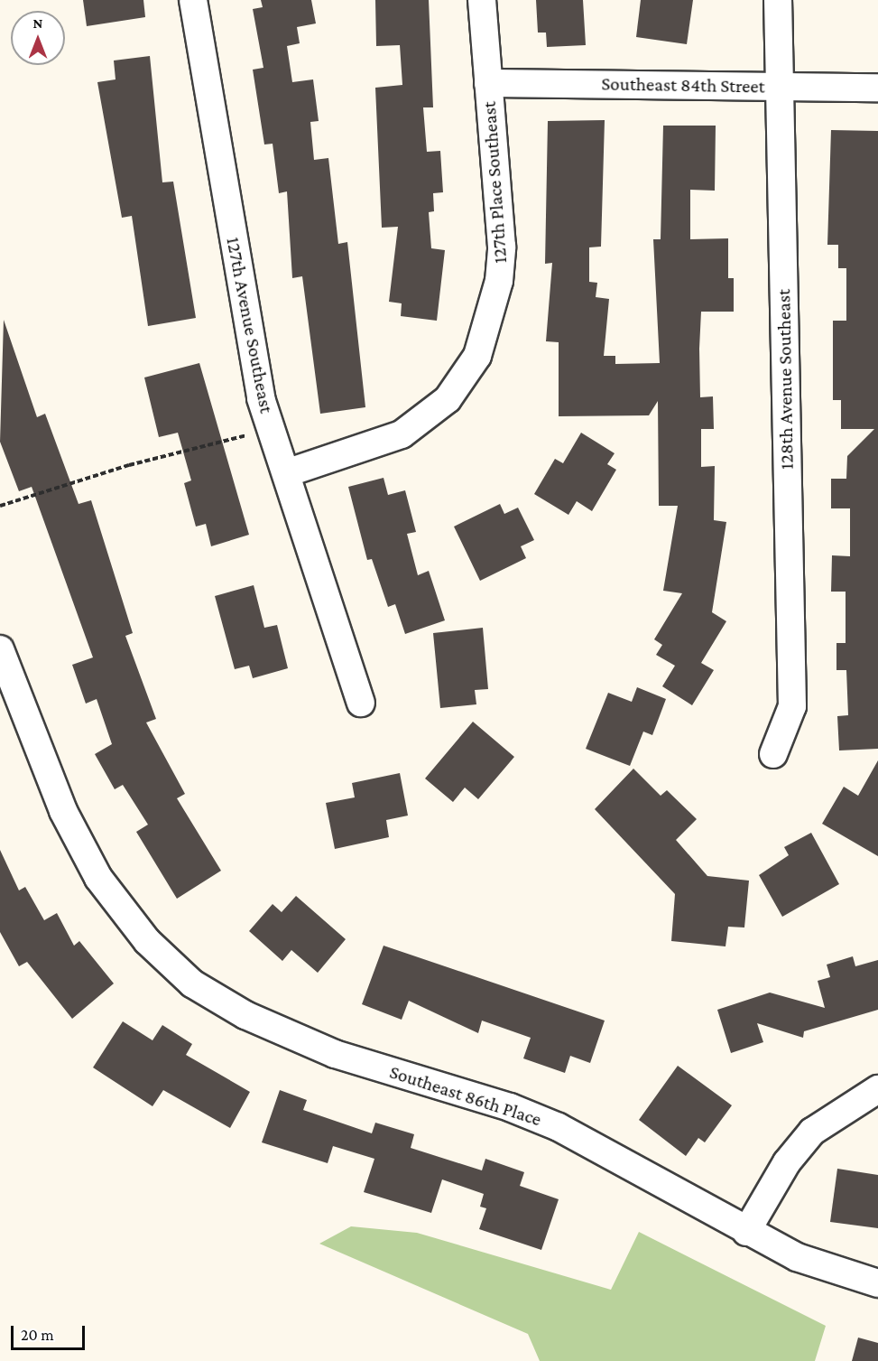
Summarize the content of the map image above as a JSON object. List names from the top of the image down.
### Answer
{
  "streets": {
    "street": [
      "Southeast 84th Street",
      "127th Place Southeast",
      "127th Avenue Southeast",
      "128th Avenue Southeast",
      "Southeast 86th Place"
    ]
  },
  "crossings": [
    ["Southeast 84th Street", "127th Place Southeast"],
    ["Southeast 84th Street", "128th Avenue Southeast"],
    ["127th Place Southeast", "127th Avenue Southeast"]
  ],
  "scale_bar": "20 m",
  "north": "top"
}
